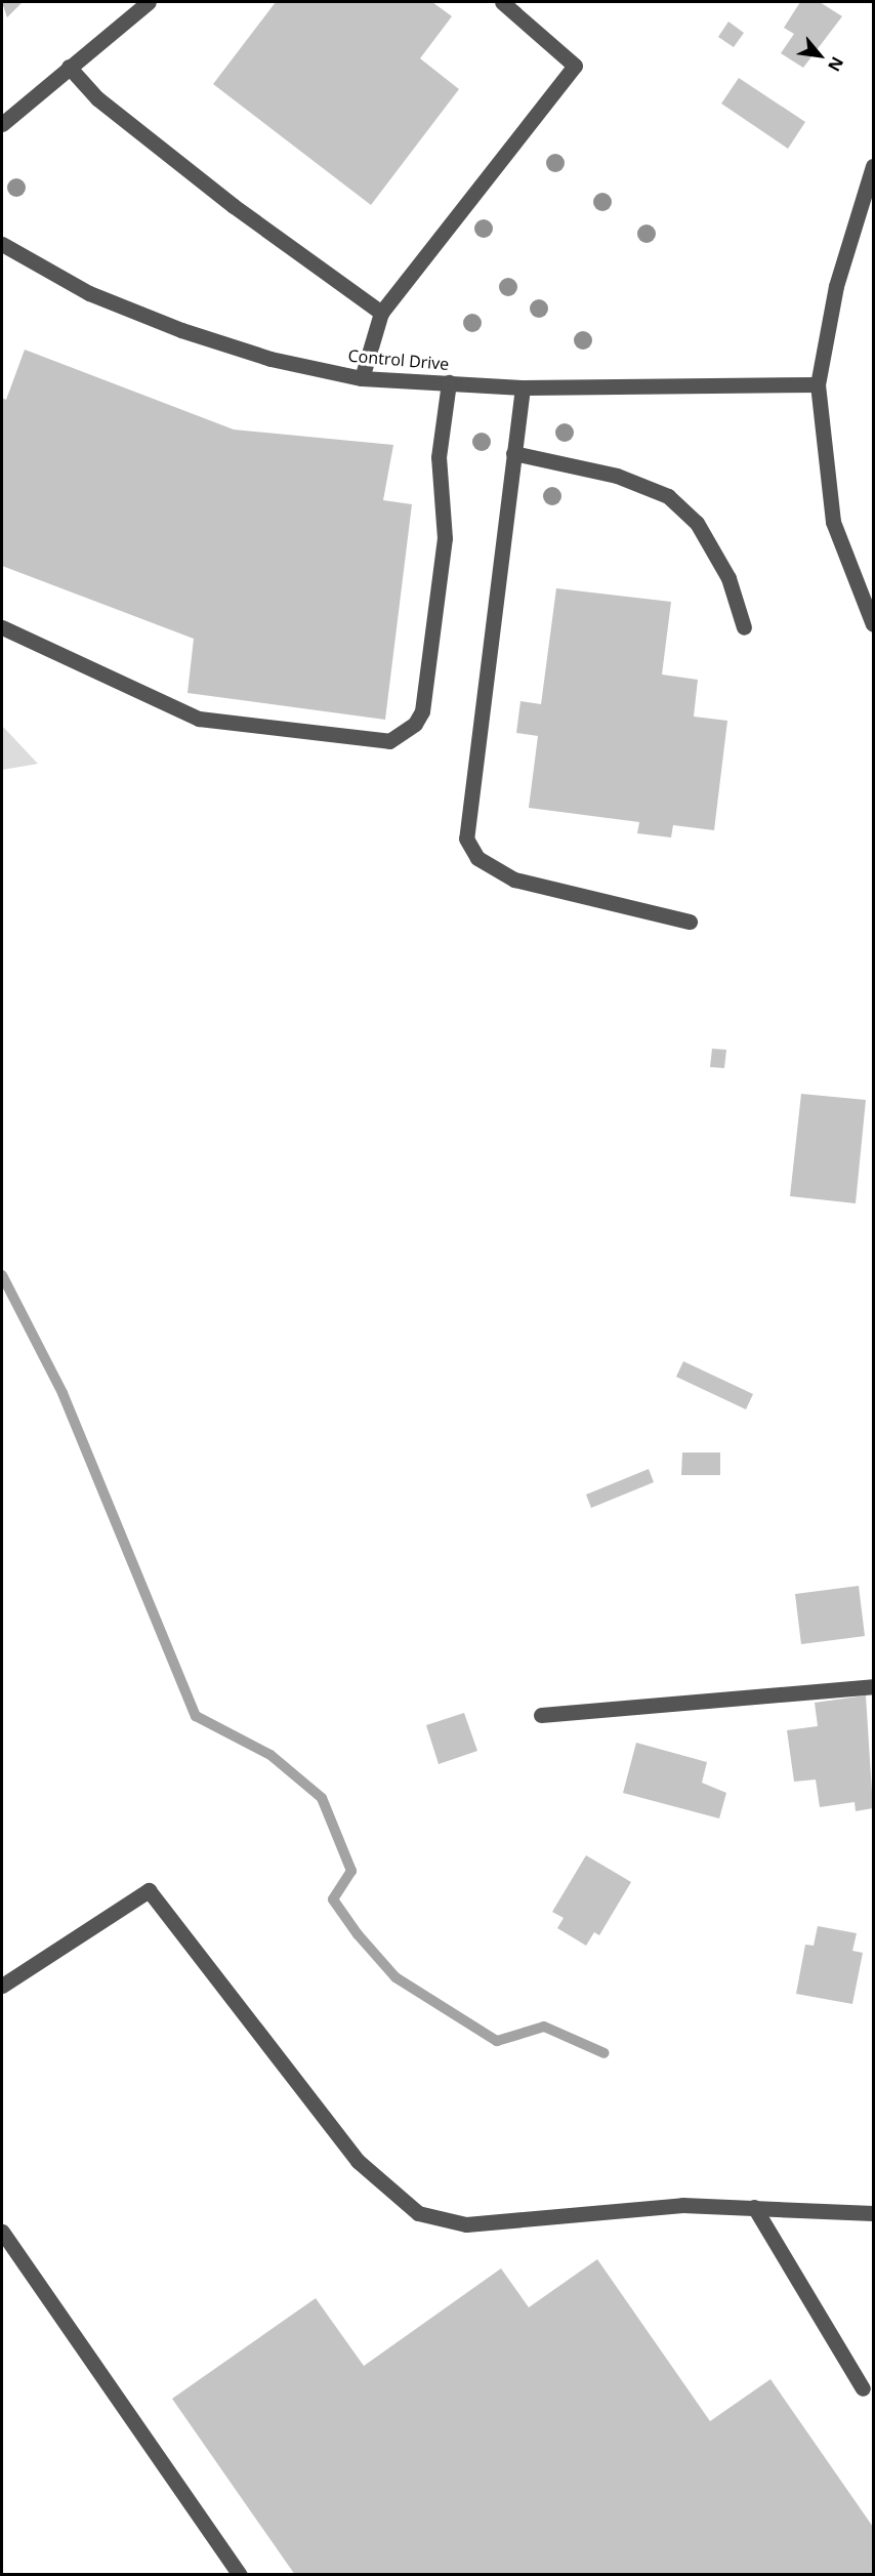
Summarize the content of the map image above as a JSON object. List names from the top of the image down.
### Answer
{
  "streets": {
    "street": ["Control Drive"]
  },
  "north": "bottom right"
}
